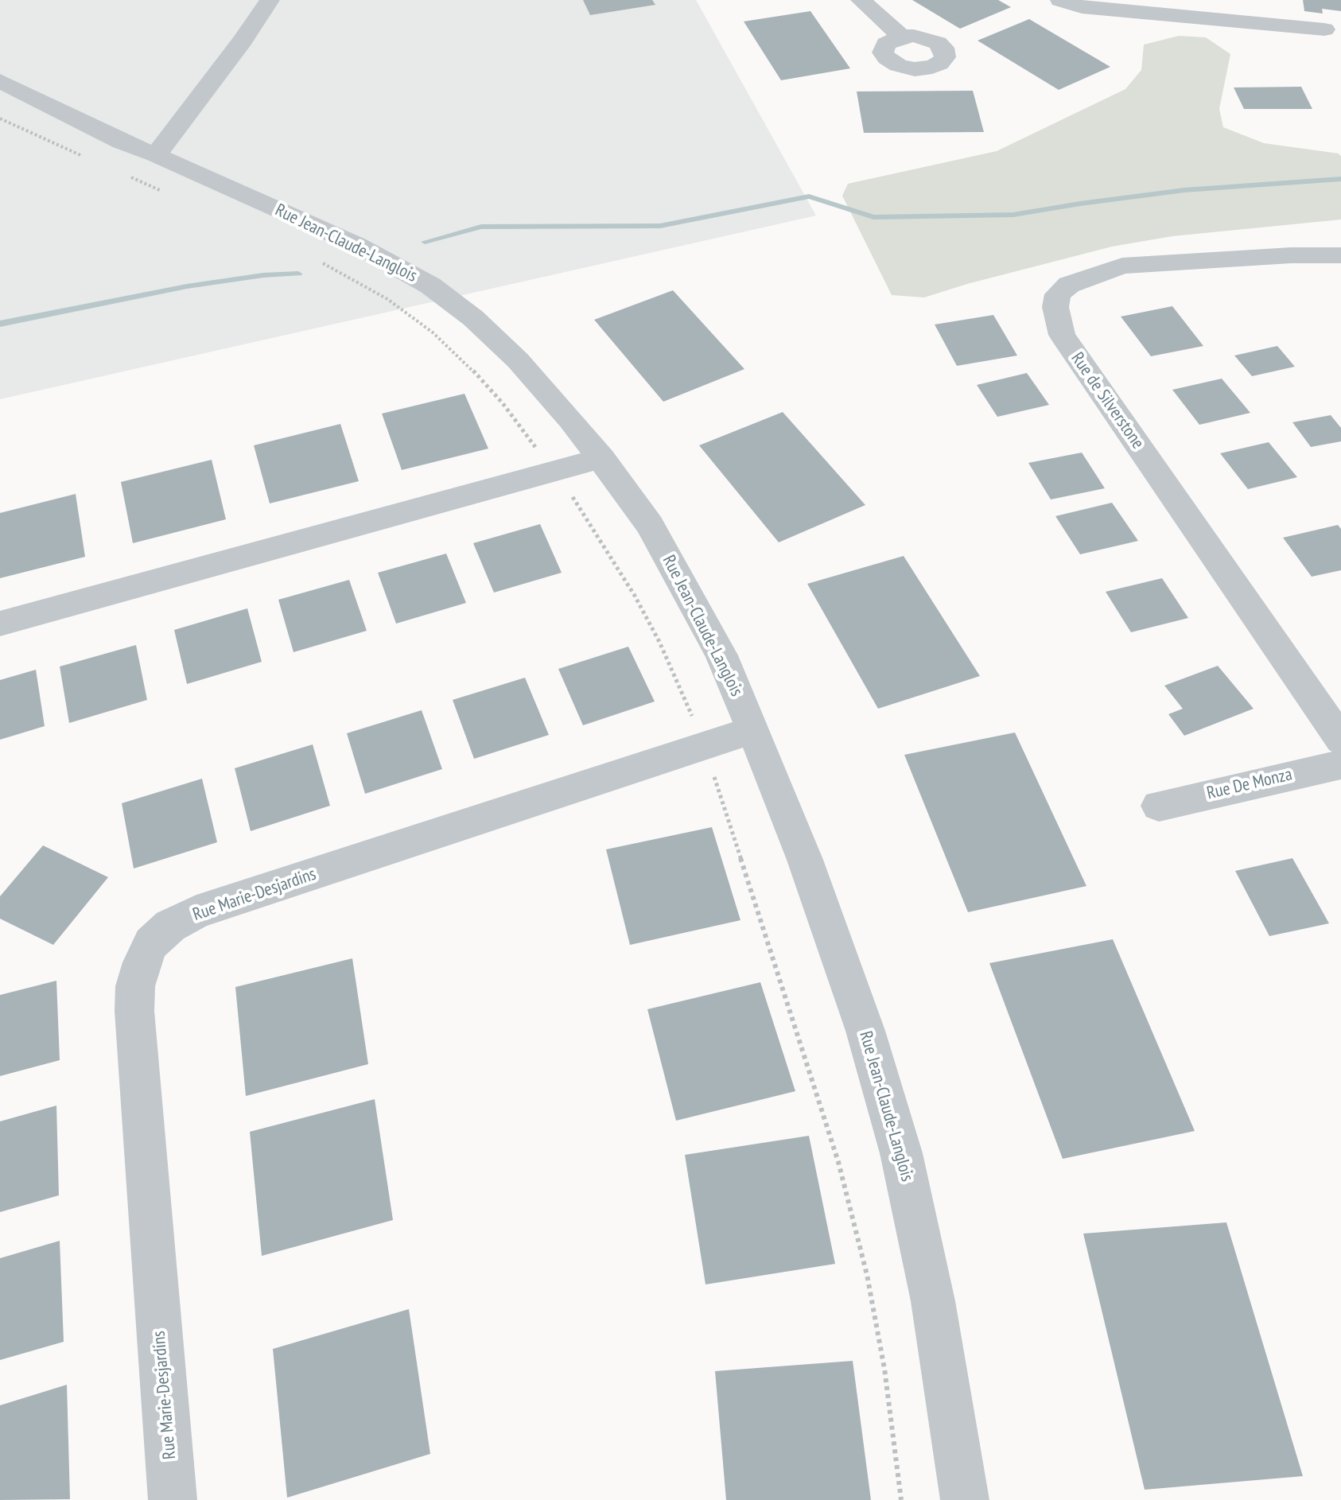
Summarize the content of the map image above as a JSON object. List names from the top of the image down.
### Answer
{
  "streets": {
    "street": [
      "Rue Jean-Claude-Langlois",
      "Rue de Silverstone",
      "Rue De Monza",
      "Rue Marie-Desjardins"
    ]
  },
  "crossings": [
    ["Rue Jean-Claude-Langlois", "Rue Marie-Desjardins"]
  ]
}
